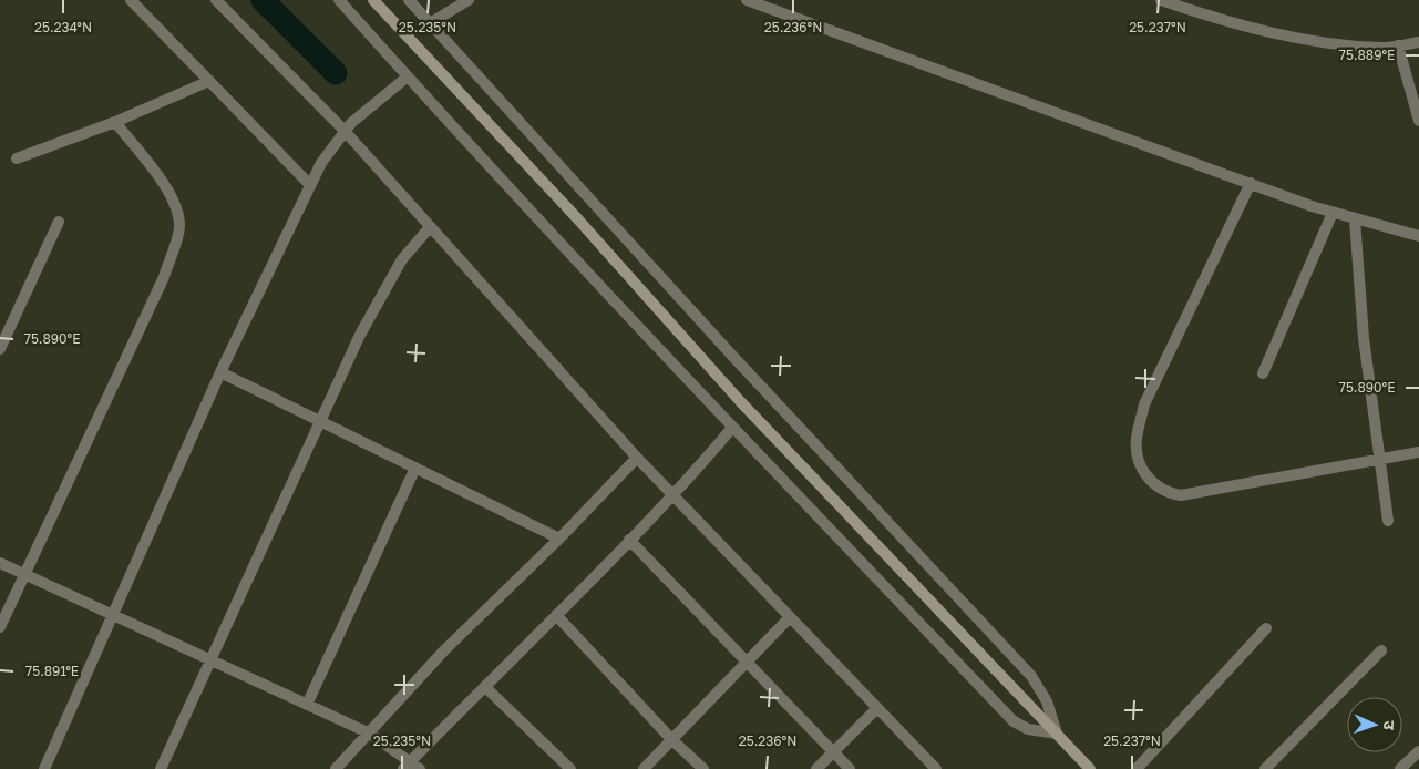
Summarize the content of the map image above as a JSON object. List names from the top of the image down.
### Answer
{
  "north": "right",
  "coordinates": [
    "25.234°N",
    "25.235°N",
    "25.236°N",
    "25.237°N",
    "75.889°E",
    "75.890°E",
    "75.891°E"
  ]
}
